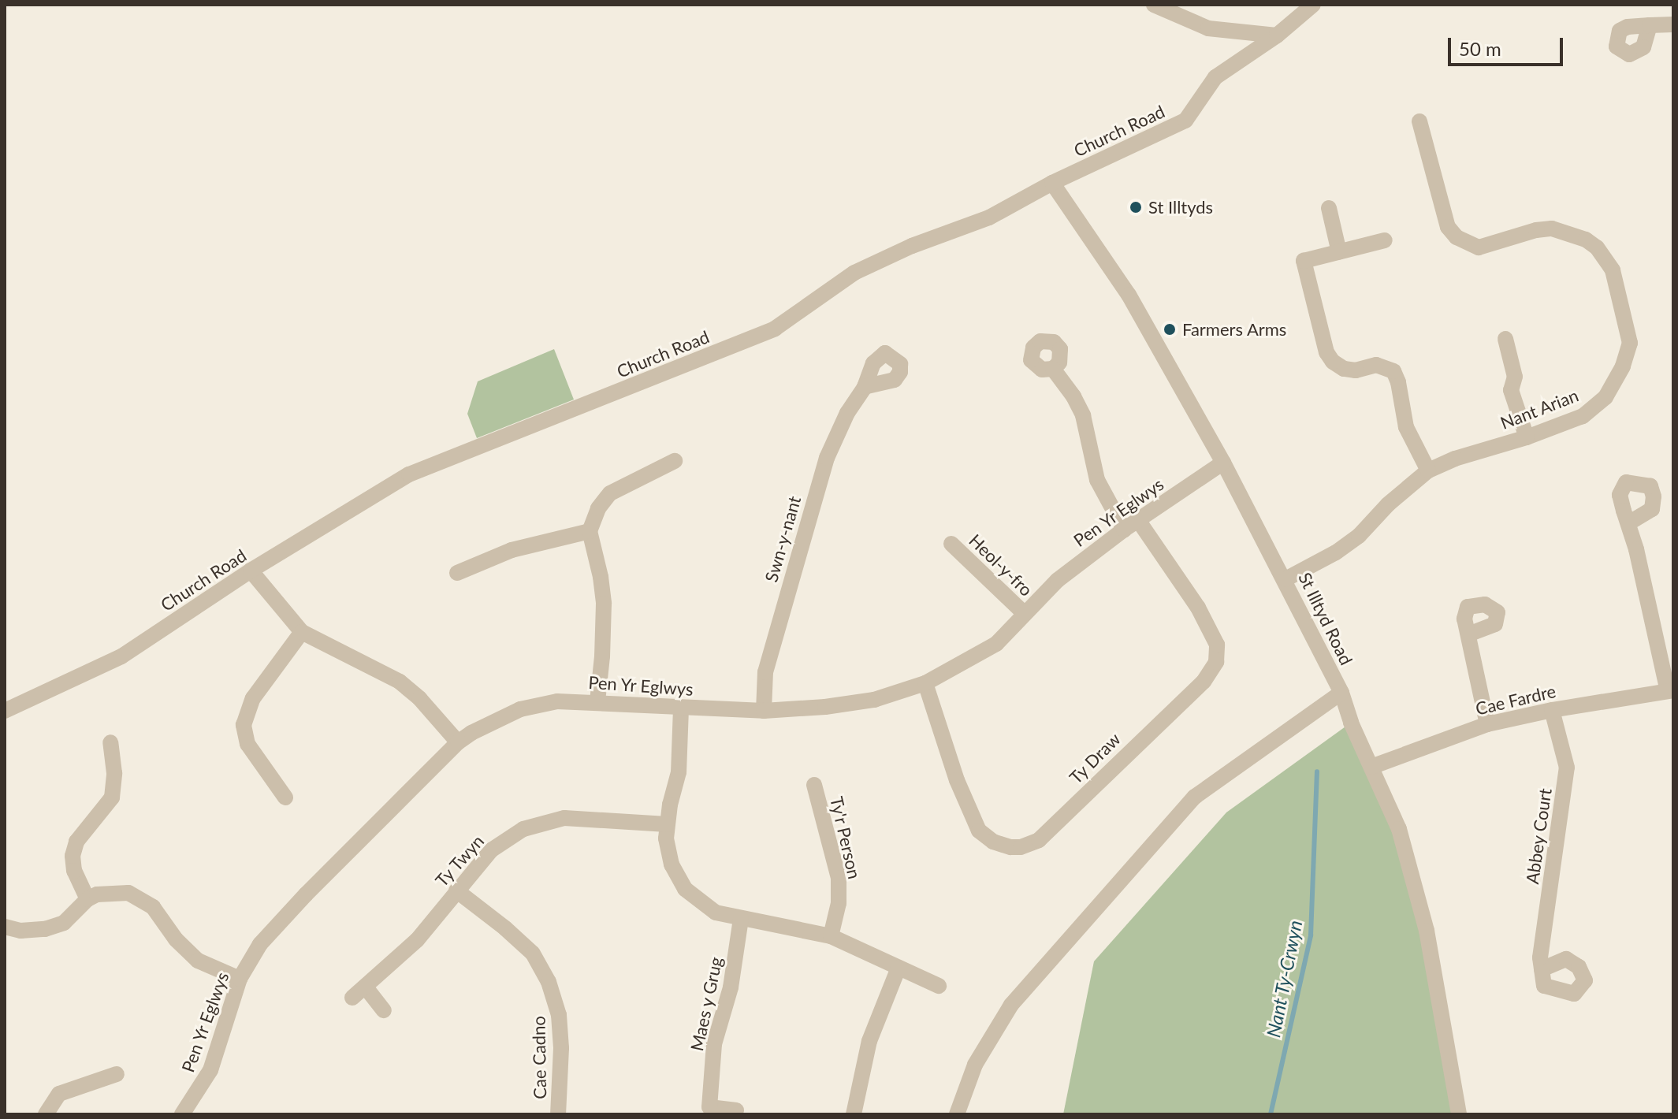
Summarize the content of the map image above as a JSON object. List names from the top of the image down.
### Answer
{
  "streets": {
    "street": [
      "Church Road",
      "Nant Arian",
      "Pen Yr Eglwys",
      "Swn-y-nant",
      "Heol-y-fro",
      "St Illtyd Road",
      "Cae Fardre",
      "Ty Draw",
      "Abbey Court",
      "Ty'r Person",
      "Ty Twyn",
      "Maes y Grug",
      "Cae Cadno"
    ]
  },
  "crossings": [
    ["Church Road", "St Illtyd Road"],
    ["Nant Arian", "St Illtyd Road"],
    ["Pen Yr Eglwys", "Swn-y-nant"],
    ["Pen Yr Eglwys", "Heol-y-fro"],
    ["Pen Yr Eglwys", "St Illtyd Road"],
    ["Pen Yr Eglwys", "Ty Draw"],
    ["St Illtyd Road", "Cae Fardre"],
    ["Cae Fardre", "Abbey Court"],
    ["Ty Twyn", "Cae Cadno"]
  ],
  "water": ["Nant Ty-Crwyn"],
  "places": ["St Illtyds", "Farmers Arms"],
  "scale_bar": "50 m"
}
